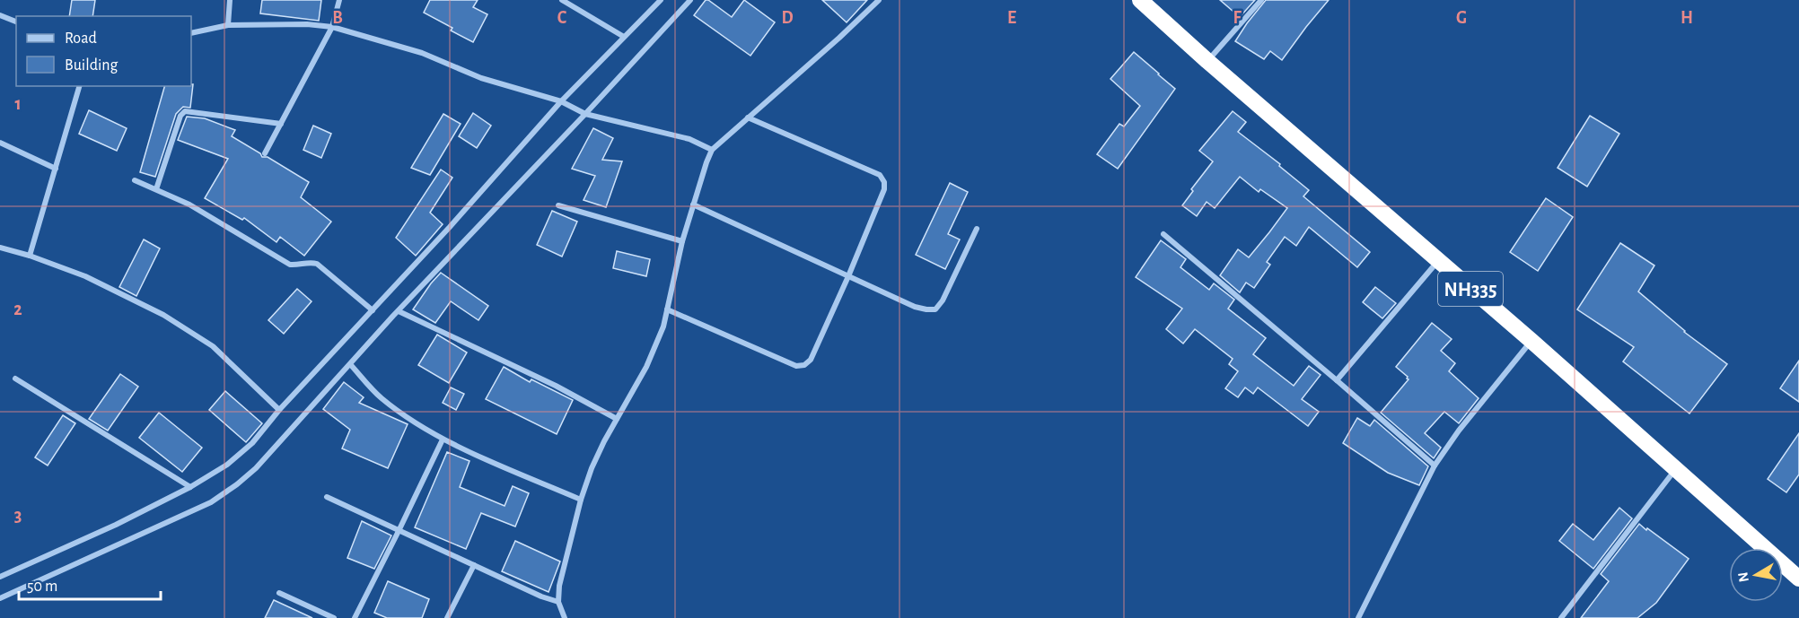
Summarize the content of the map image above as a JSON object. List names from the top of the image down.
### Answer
{
  "streets": {
    "highway": ["NH335"]
  },
  "legend": ["Road", "Building"],
  "scale_bar": "50 m",
  "north": "left",
  "grid": {
    "columns": [
      "B",
      "C",
      "D",
      "E",
      "F",
      "G",
      "H"
    ],
    "rows": ["1", "2", "3"]
  }
}
